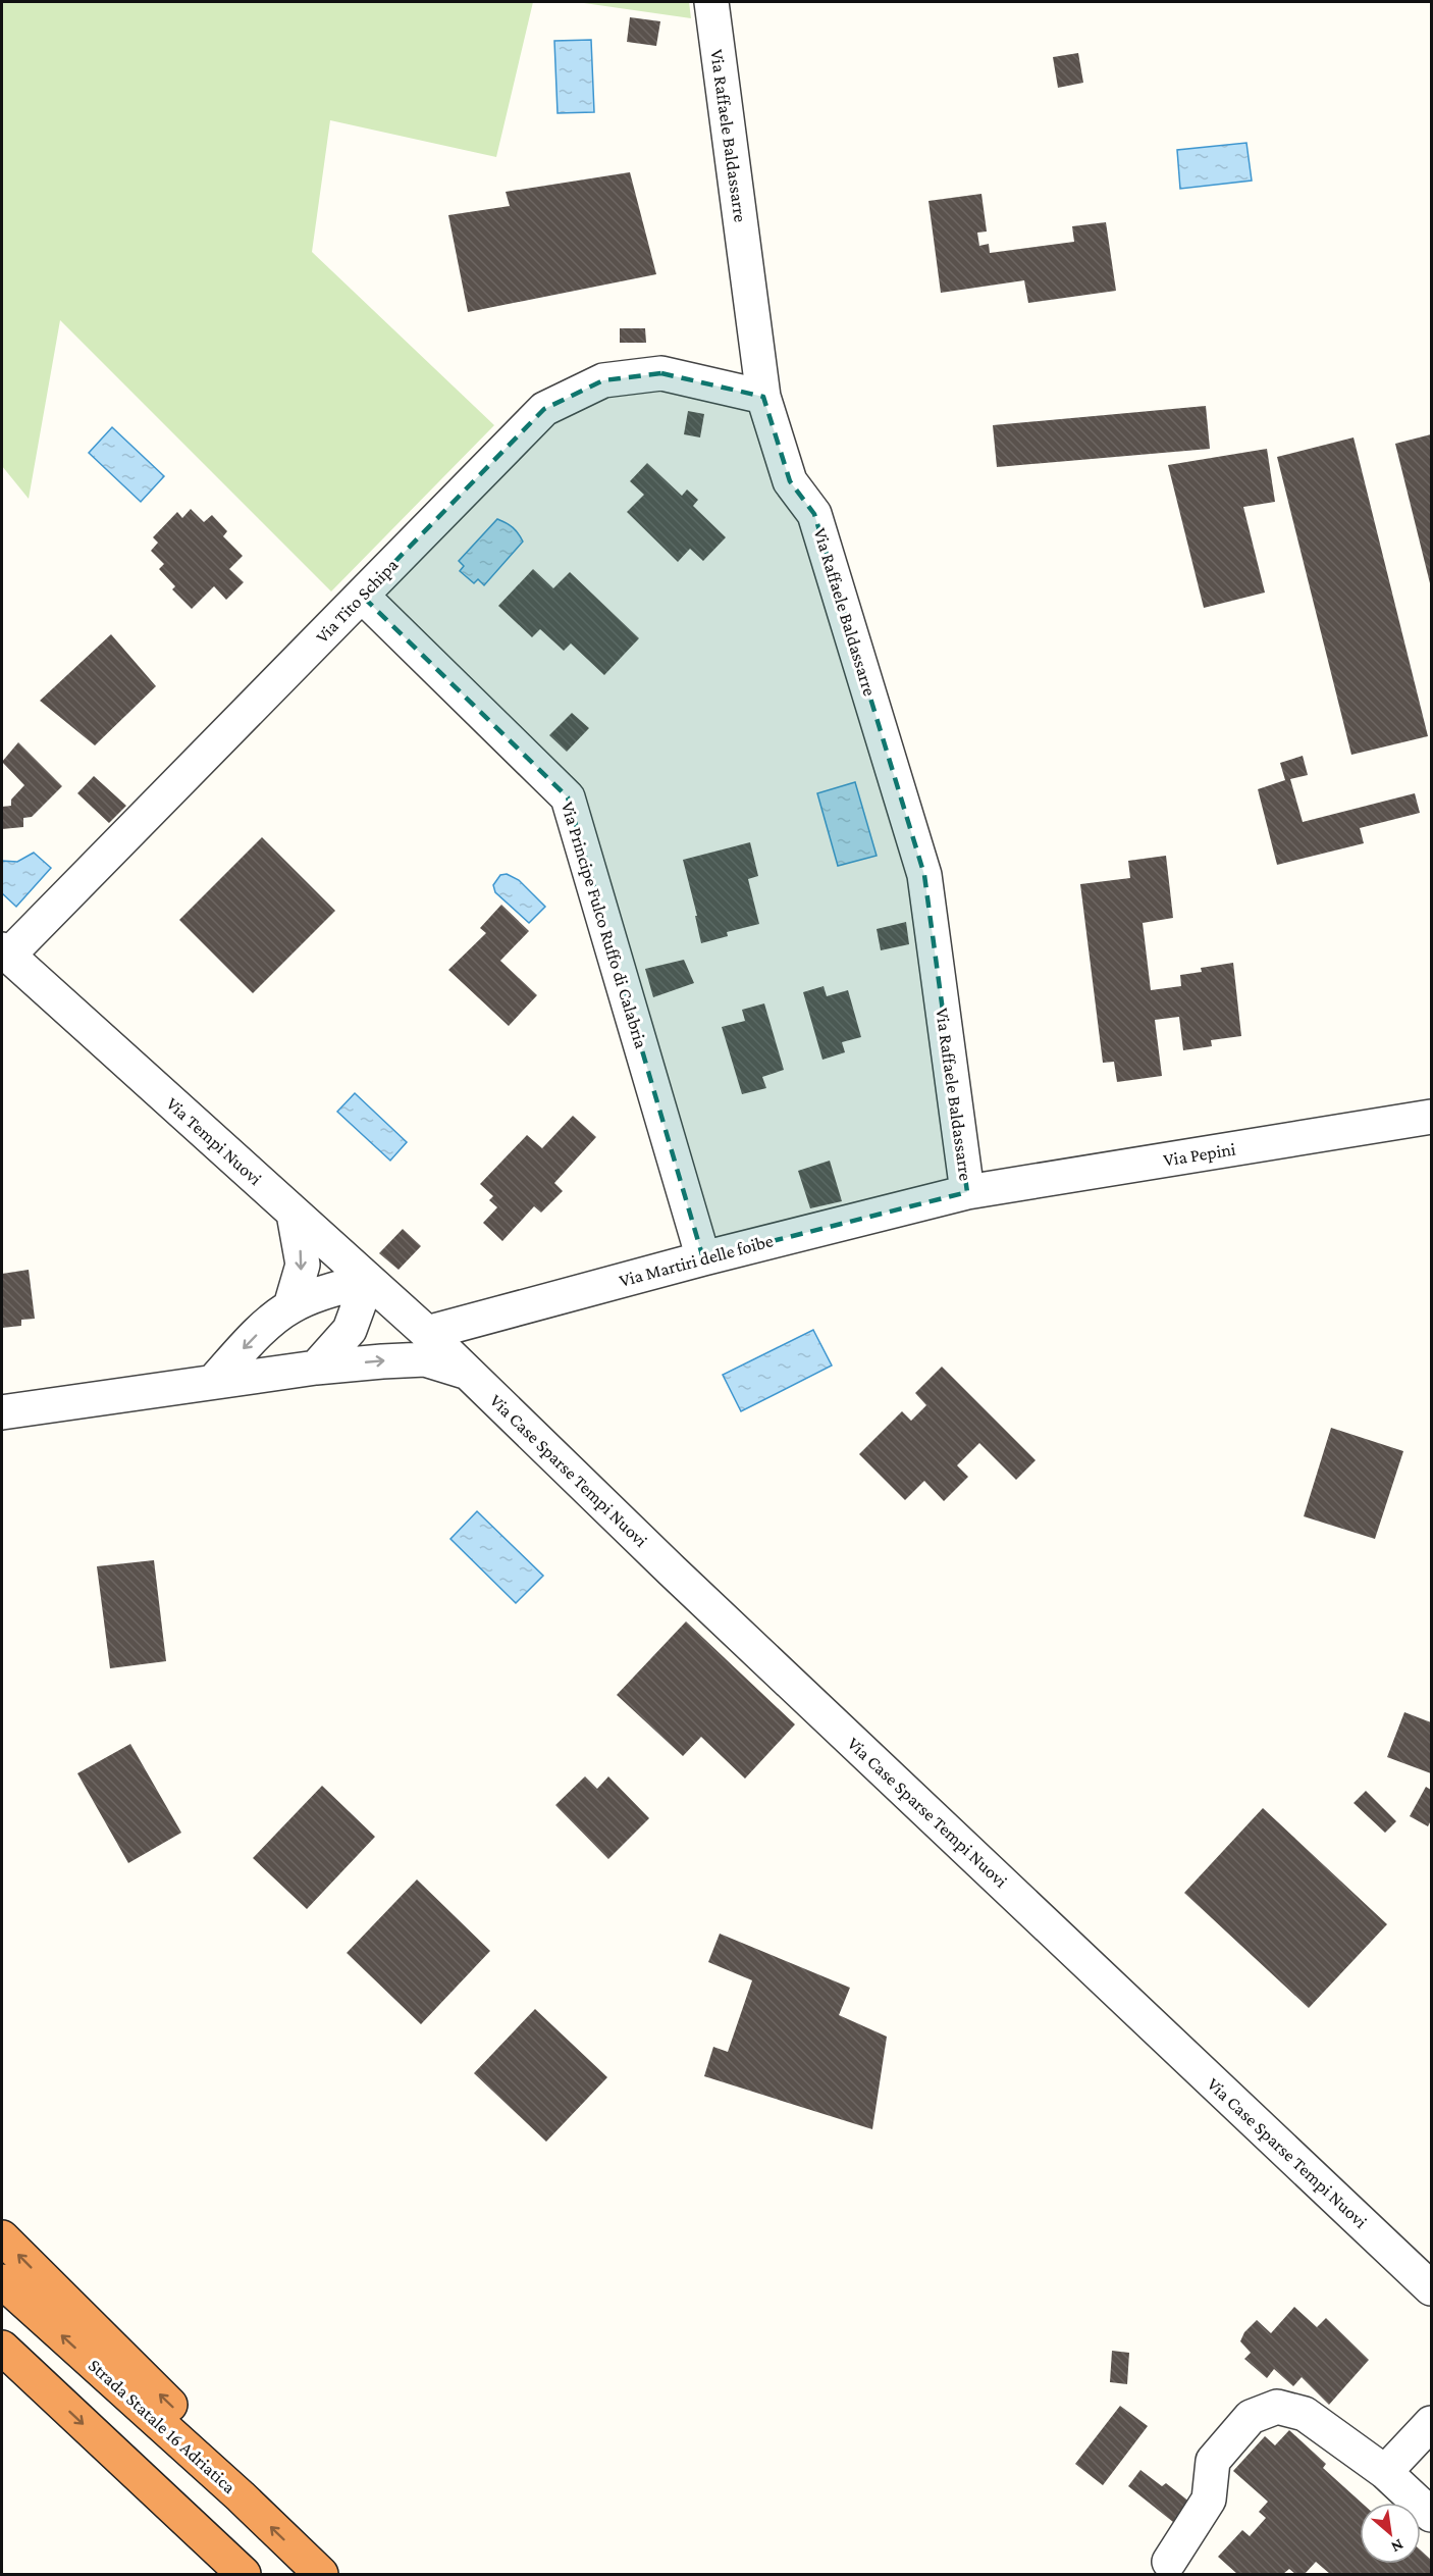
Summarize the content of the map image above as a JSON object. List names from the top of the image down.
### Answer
{
  "streets": {
    "highway": ["Strada Statale 16 Adriatica"],
    "street": [
      "Via Raffaele Baldassarre",
      "Via Tito Schipa",
      "Via Principe Fulco Ruffo di Calabria",
      "Via Tempi Nuovi",
      "Via Pepini",
      "Via Martiri delle foibe",
      "Via Case Sparse Tempi Nuovi"
    ]
  },
  "crossings": [
    ["Via Raffaele Baldassarre", "Via Tito Schipa"],
    ["Via Raffaele Baldassarre", "Via Pepini"],
    ["Via Raffaele Baldassarre", "Via Martiri delle foibe"],
    ["Via Tito Schipa", "Via Principe Fulco Ruffo di Calabria"],
    ["Via Tito Schipa", "Via Tempi Nuovi"],
    ["Via Principe Fulco Ruffo di Calabria", "Via Martiri delle foibe"],
    ["Via Tempi Nuovi", "Via Martiri delle foibe"],
    ["Via Tempi Nuovi", "Via Case Sparse Tempi Nuovi"],
    ["Via Pepini", "Via Martiri delle foibe"],
    ["Via Martiri delle foibe", "Via Case Sparse Tempi Nuovi"]
  ],
  "north": "bottom right"
}
